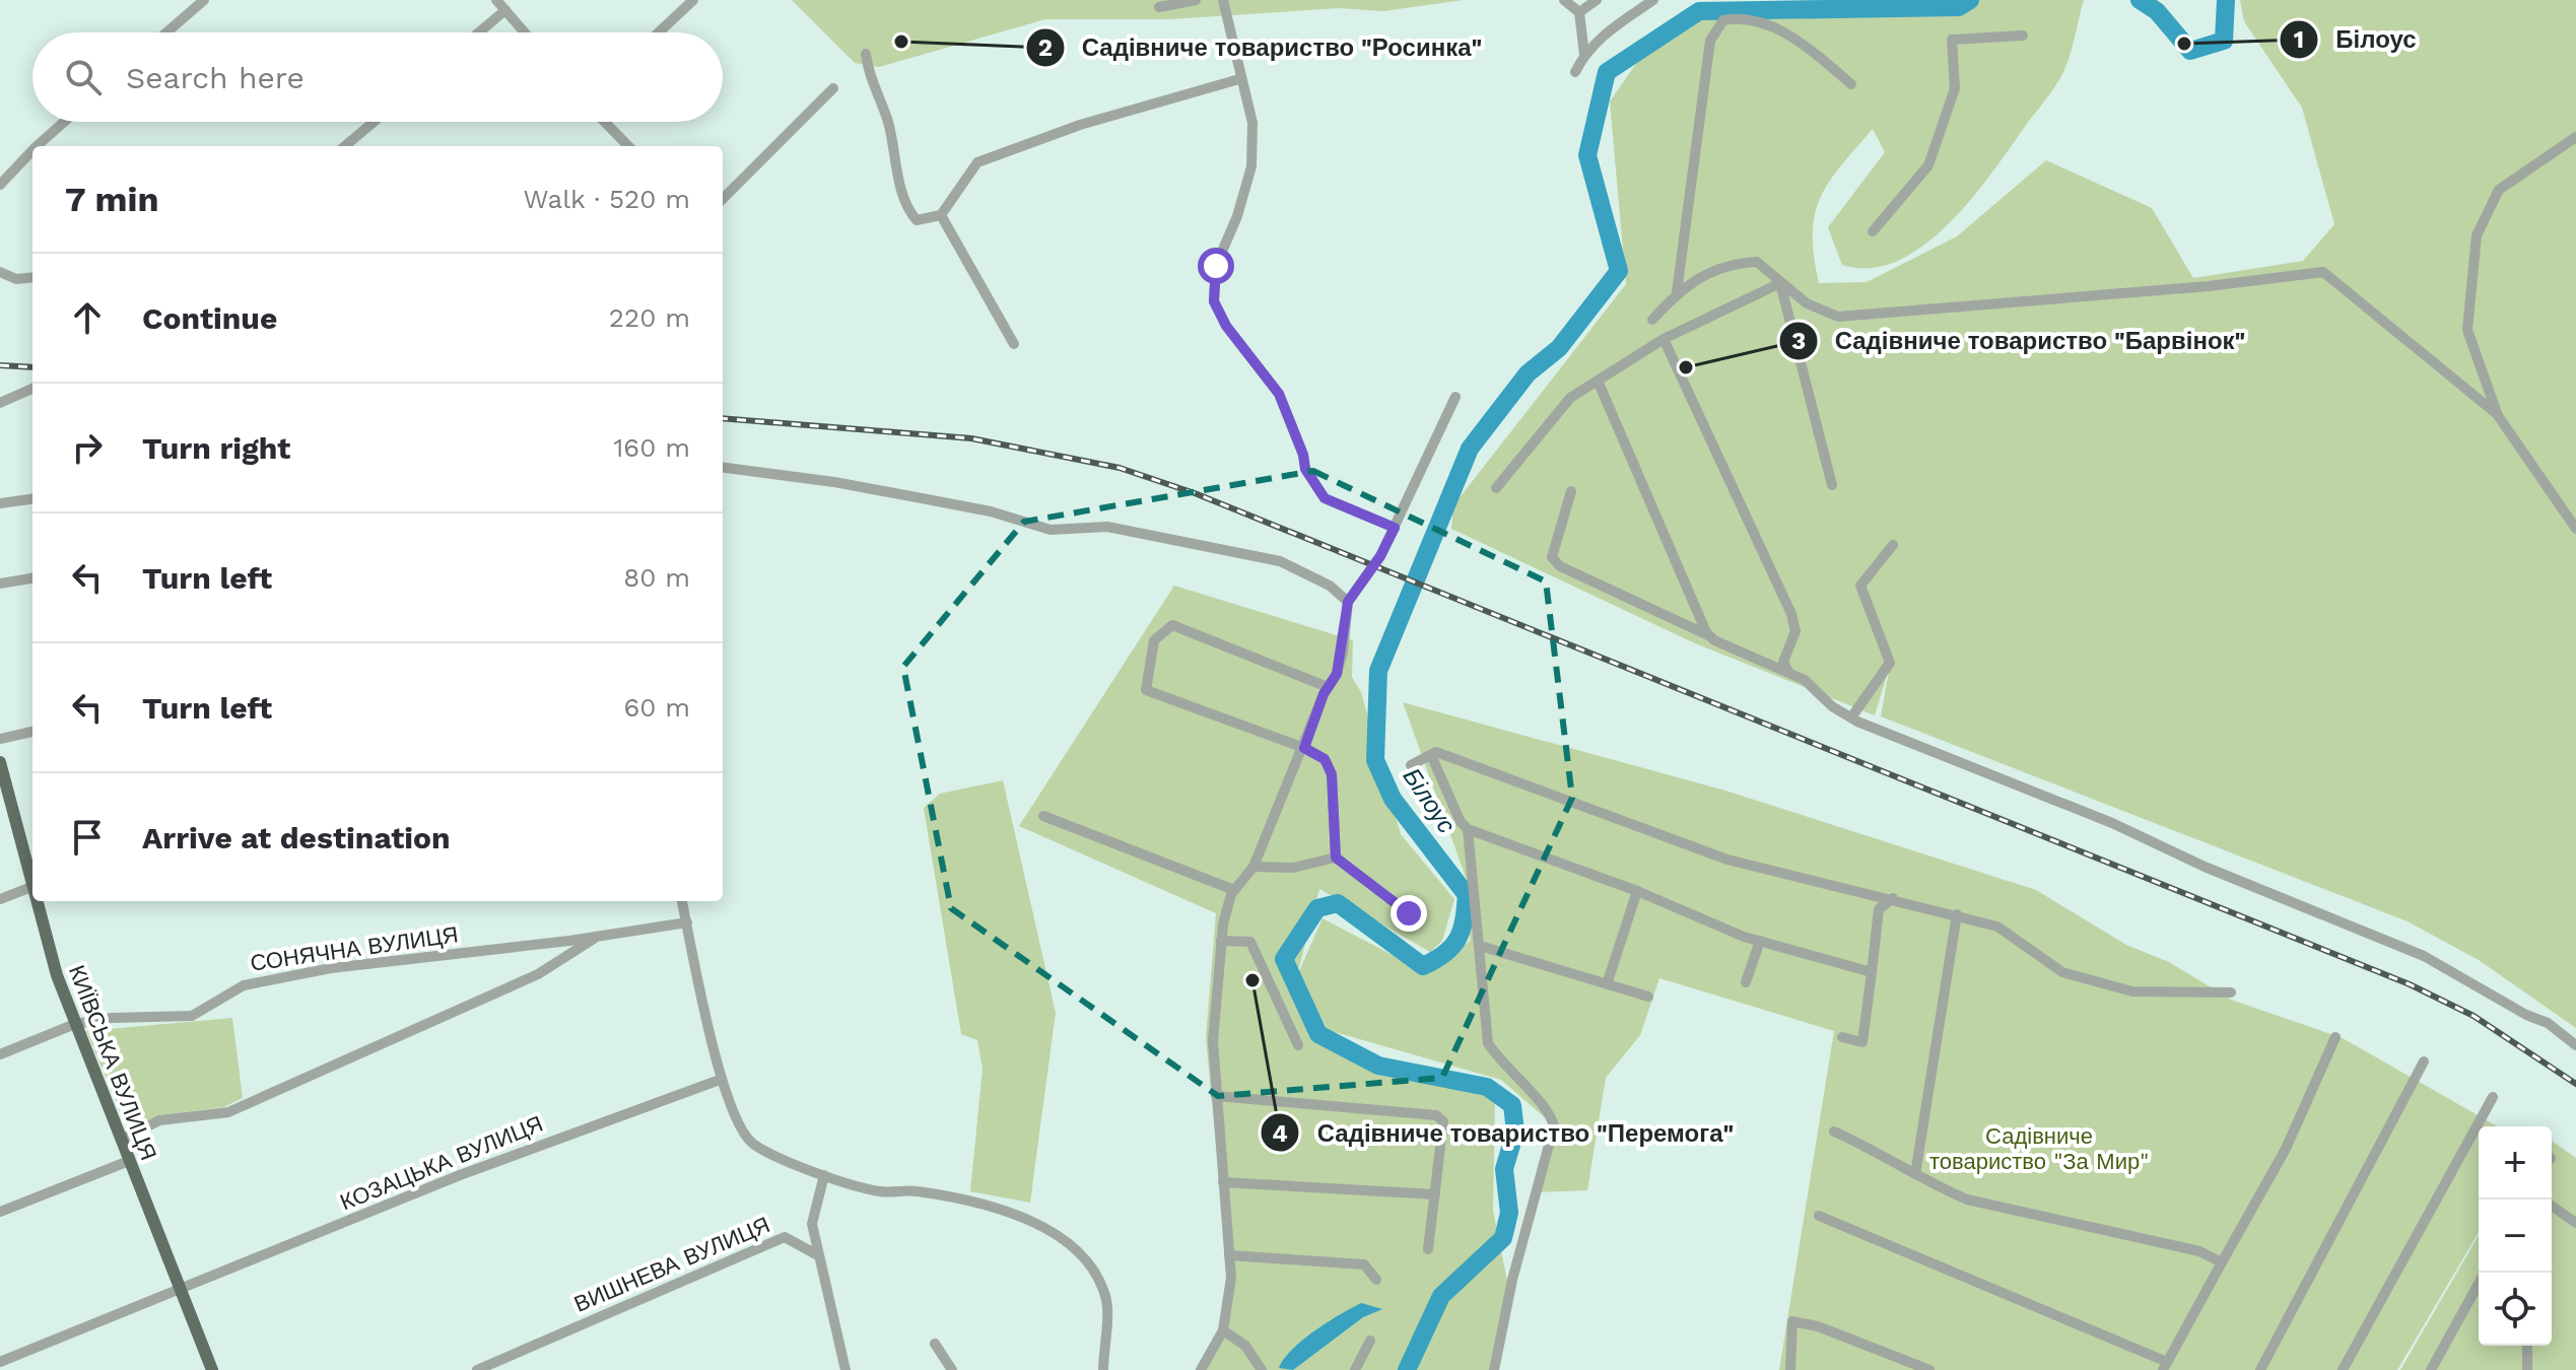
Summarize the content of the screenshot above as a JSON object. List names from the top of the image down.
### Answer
{
  "streets": {
    "main road": ["КИЇВСЬКА ВУЛИЦЯ"],
    "street": ["СОНЯЧНА ВУЛИЦЯ", "КОЗАЦЬКА ВУЛИЦЯ", "ВИШНЕВА ВУЛИЦЯ"]
  },
  "crossings": [
    ["СОНЯЧНА ВУЛИЦЯ", "КИЇВСЬКА ВУЛИЦЯ"],
    ["КИЇВСЬКА ВУЛИЦЯ", "КОЗАЦЬКА ВУЛИЦЯ"]
  ],
  "water": ["Білоус"],
  "parks": ["Садівниче товариство \"За Мир\""],
  "places": [
    "Садівниче товариство \"Росинка\"",
    "Білоус",
    "Садівниче товариство \"Барвінок\"",
    "Садівниче товариство \"Перемога\""
  ],
  "page": {
    "search": "Search here",
    "heading": ["7 min", "Walk · 520 m"],
    "list": [
      ["Continue", "220 m"],
      ["Turn right", "160 m"],
      ["Turn left", "80 m"],
      ["Turn left", "60 m"],
      "Arrive at destination"
    ],
    "map_buttons": ["+", "−"]
  }
}
